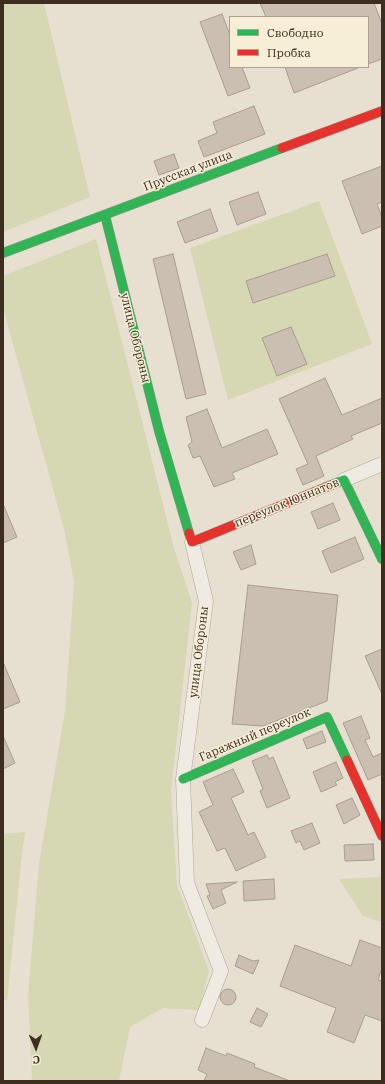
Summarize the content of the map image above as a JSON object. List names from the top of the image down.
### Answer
{
  "streets": {
    "street": [
      "Прусская улица",
      "улица Обороны",
      "переулок Юннатов",
      "Гаражный переулок"
    ]
  },
  "crossings": [
    ["Прусская улица", "улица Обороны"],
    ["улица Обороны", "переулок Юннатов"],
    ["улица Обороны", "Гаражный переулок"]
  ],
  "legend": ["Свободно", "Пробка"],
  "north": "bottom"
}
